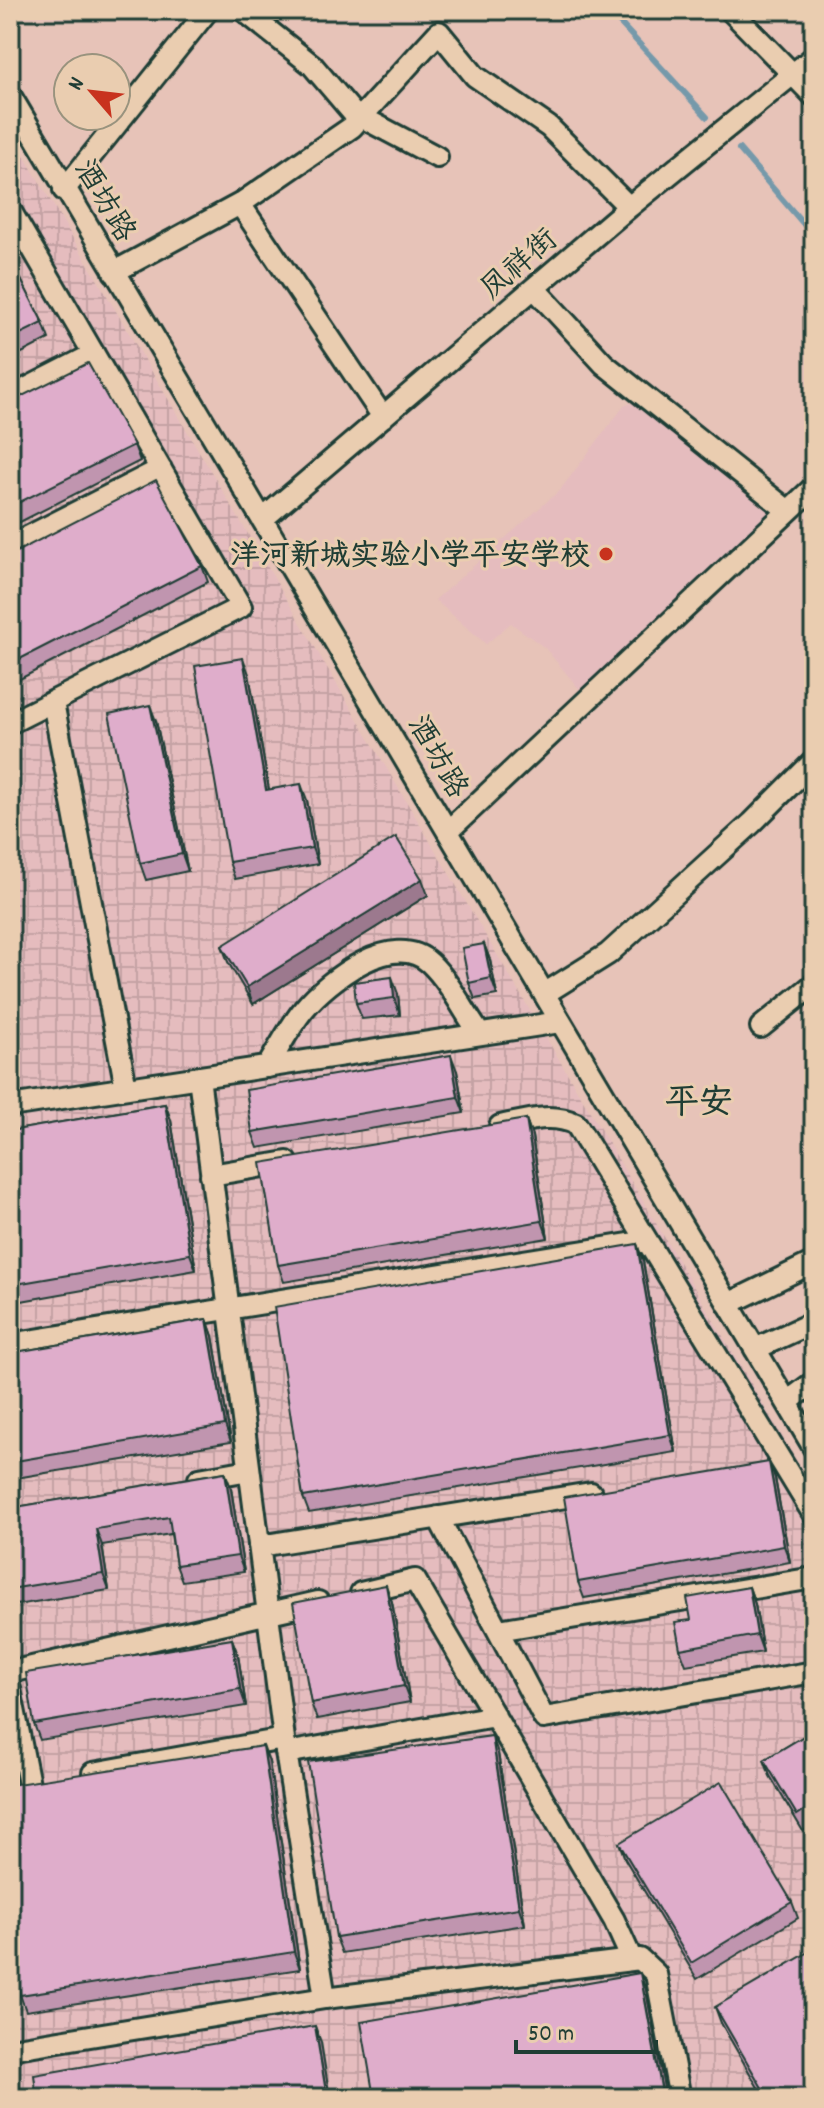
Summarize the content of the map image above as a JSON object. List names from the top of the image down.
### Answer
{
  "streets": {
    "street": ["酒坊路", "凤祥街"]
  },
  "crossings": [
    ["酒坊路", "凤祥街"]
  ],
  "districts": ["平安"],
  "places": ["洋河新城实验小学平安学校"],
  "scale_bar": "50 m",
  "north": "top left"
}
